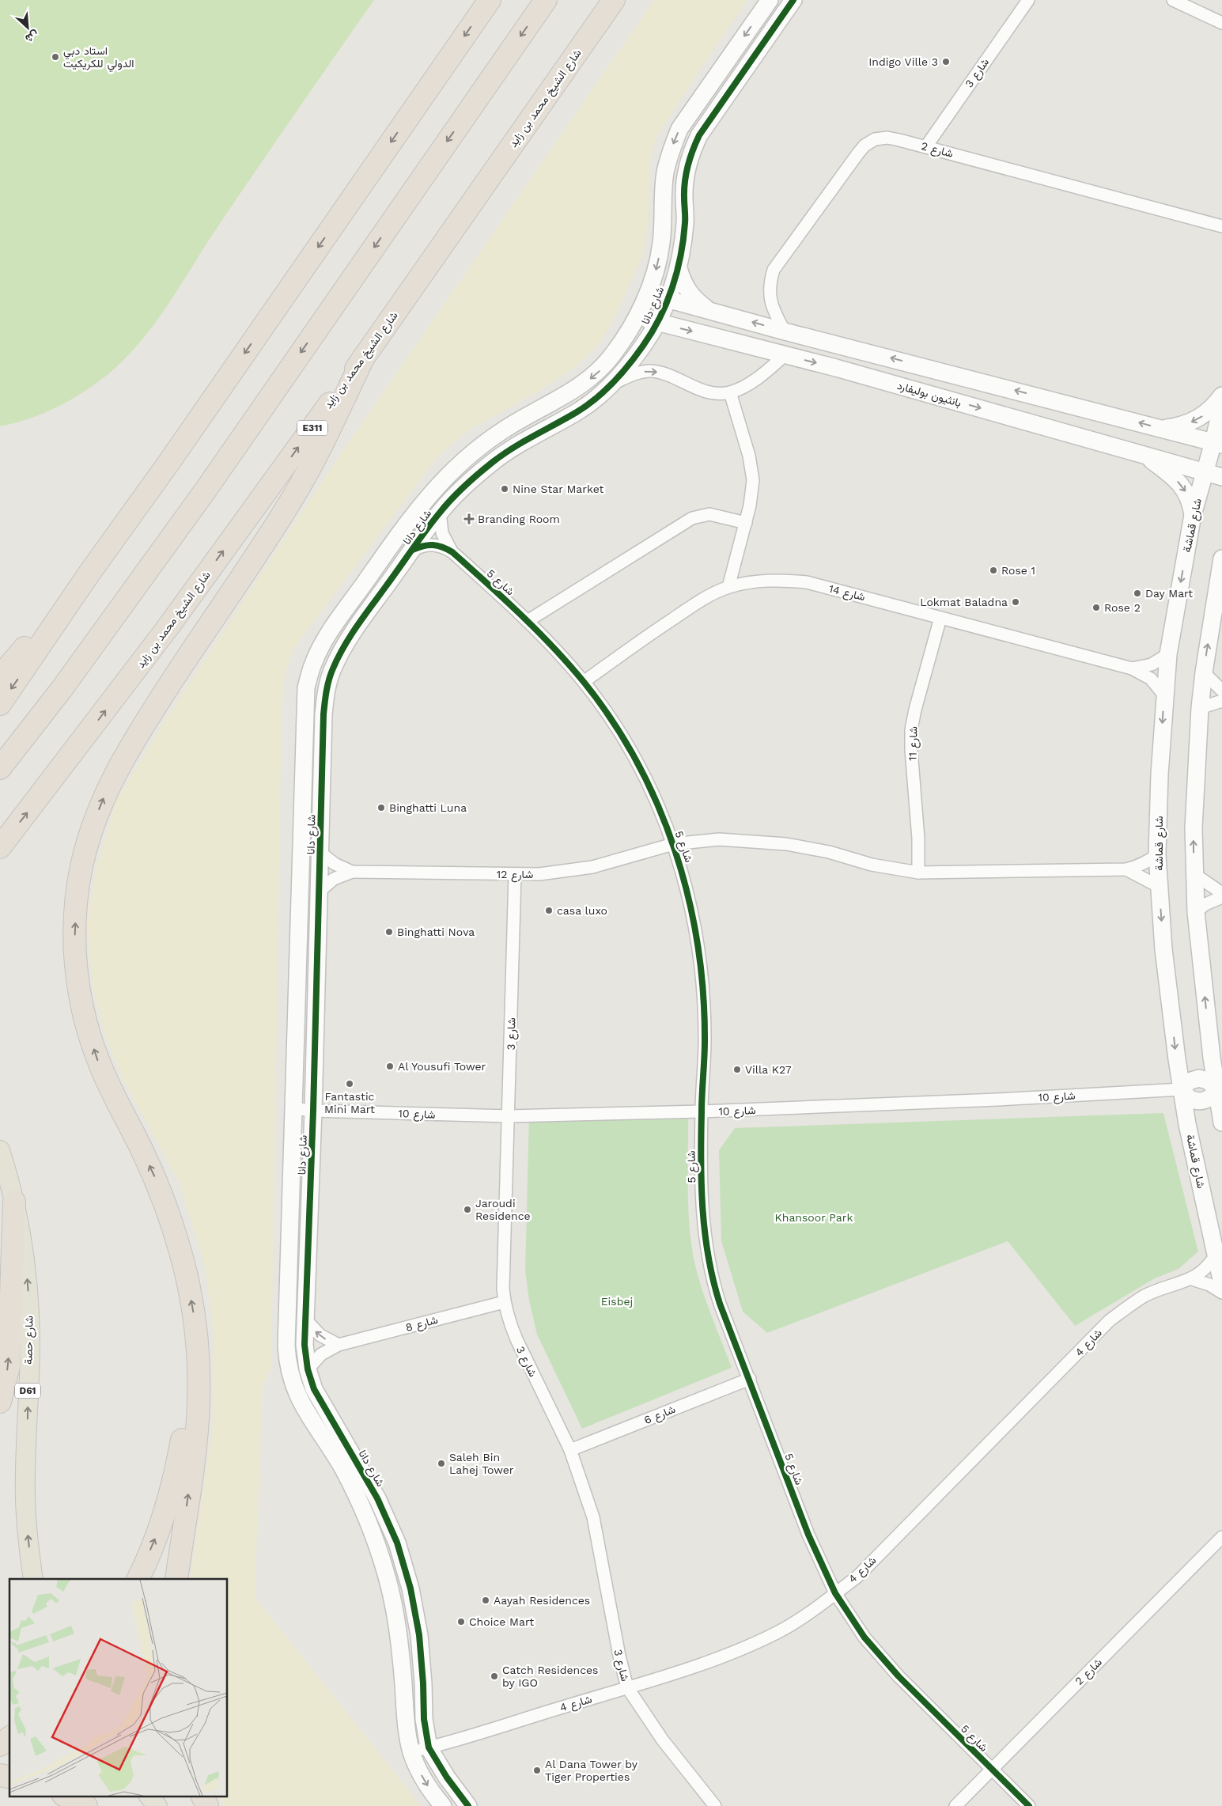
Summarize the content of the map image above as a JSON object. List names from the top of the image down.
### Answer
{
  "streets": {
    "highway": ["شارع الشيخ محمد بن زايد", "E311"],
    "main road": ["شارع حصة", "D61"],
    "street": [
      "شارع 3",
      "شارع 2",
      "شارع دانا",
      "بانثيون بوليفارد",
      "شارع قماشة",
      "شارع 5",
      "شارع 14",
      "شارع 11",
      "شارع 12",
      "شارع 10",
      "شارع 8",
      "شارع 4",
      "شارع 6"
    ]
  },
  "crossings": [
    ["شارع 3", "شارع 2"],
    ["شارع 3", "شارع 12"],
    ["شارع 3", "شارع 10"],
    ["شارع 3", "شارع 8"],
    ["شارع 3", "شارع 4"],
    ["شارع 3", "شارع 6"],
    ["شارع 2", "شارع 5"],
    ["شارع دانا", "بانثيون بوليفارد"],
    ["شارع دانا", "شارع 5"],
    ["شارع دانا", "شارع 12"],
    ["شارع دانا", "شارع 10"],
    ["شارع دانا", "شارع 8"],
    ["شارع دانا", "شارع 4"],
    ["بانثيون بوليفارد", "شارع قماشة"],
    ["شارع قماشة", "شارع 14"],
    ["شارع قماشة", "شارع 10"],
    ["شارع قماشة", "شارع 4"],
    ["شارع 5", "شارع 14"],
    ["شارع 5", "شارع 12"],
    ["شارع 5", "شارع 10"],
    ["شارع 5", "شارع 4"],
    ["شارع 5", "شارع 6"],
    ["شارع 14", "شارع 11"],
    ["شارع 11", "شارع 12"]
  ],
  "one_way": ["شارع حصة"],
  "parks": ["Khansoor Park", "Eisbej"],
  "places": {
    "other": [
      "استاد دبي الدولي للكريكيت",
      "Indigo Ville 3",
      "Nine Star Market",
      "Rose 1",
      "Day Mart",
      "Lokmat Baladna",
      "Rose 2",
      "Binghatti Luna",
      "casa luxo",
      "Binghatti Nova",
      "Al Yousufi Tower",
      "Villa K27",
      "Fantastic Mini Mart",
      "Jaroudi Residence",
      "Saleh Bin Lahej Tower",
      "Aayah Residences",
      "Choice Mart",
      "Catch Residences by IGO",
      "Al Dana Tower by Tiger Properties"
    ],
    "health": ["Branding Room"]
  },
  "north": "bottom right"
}
